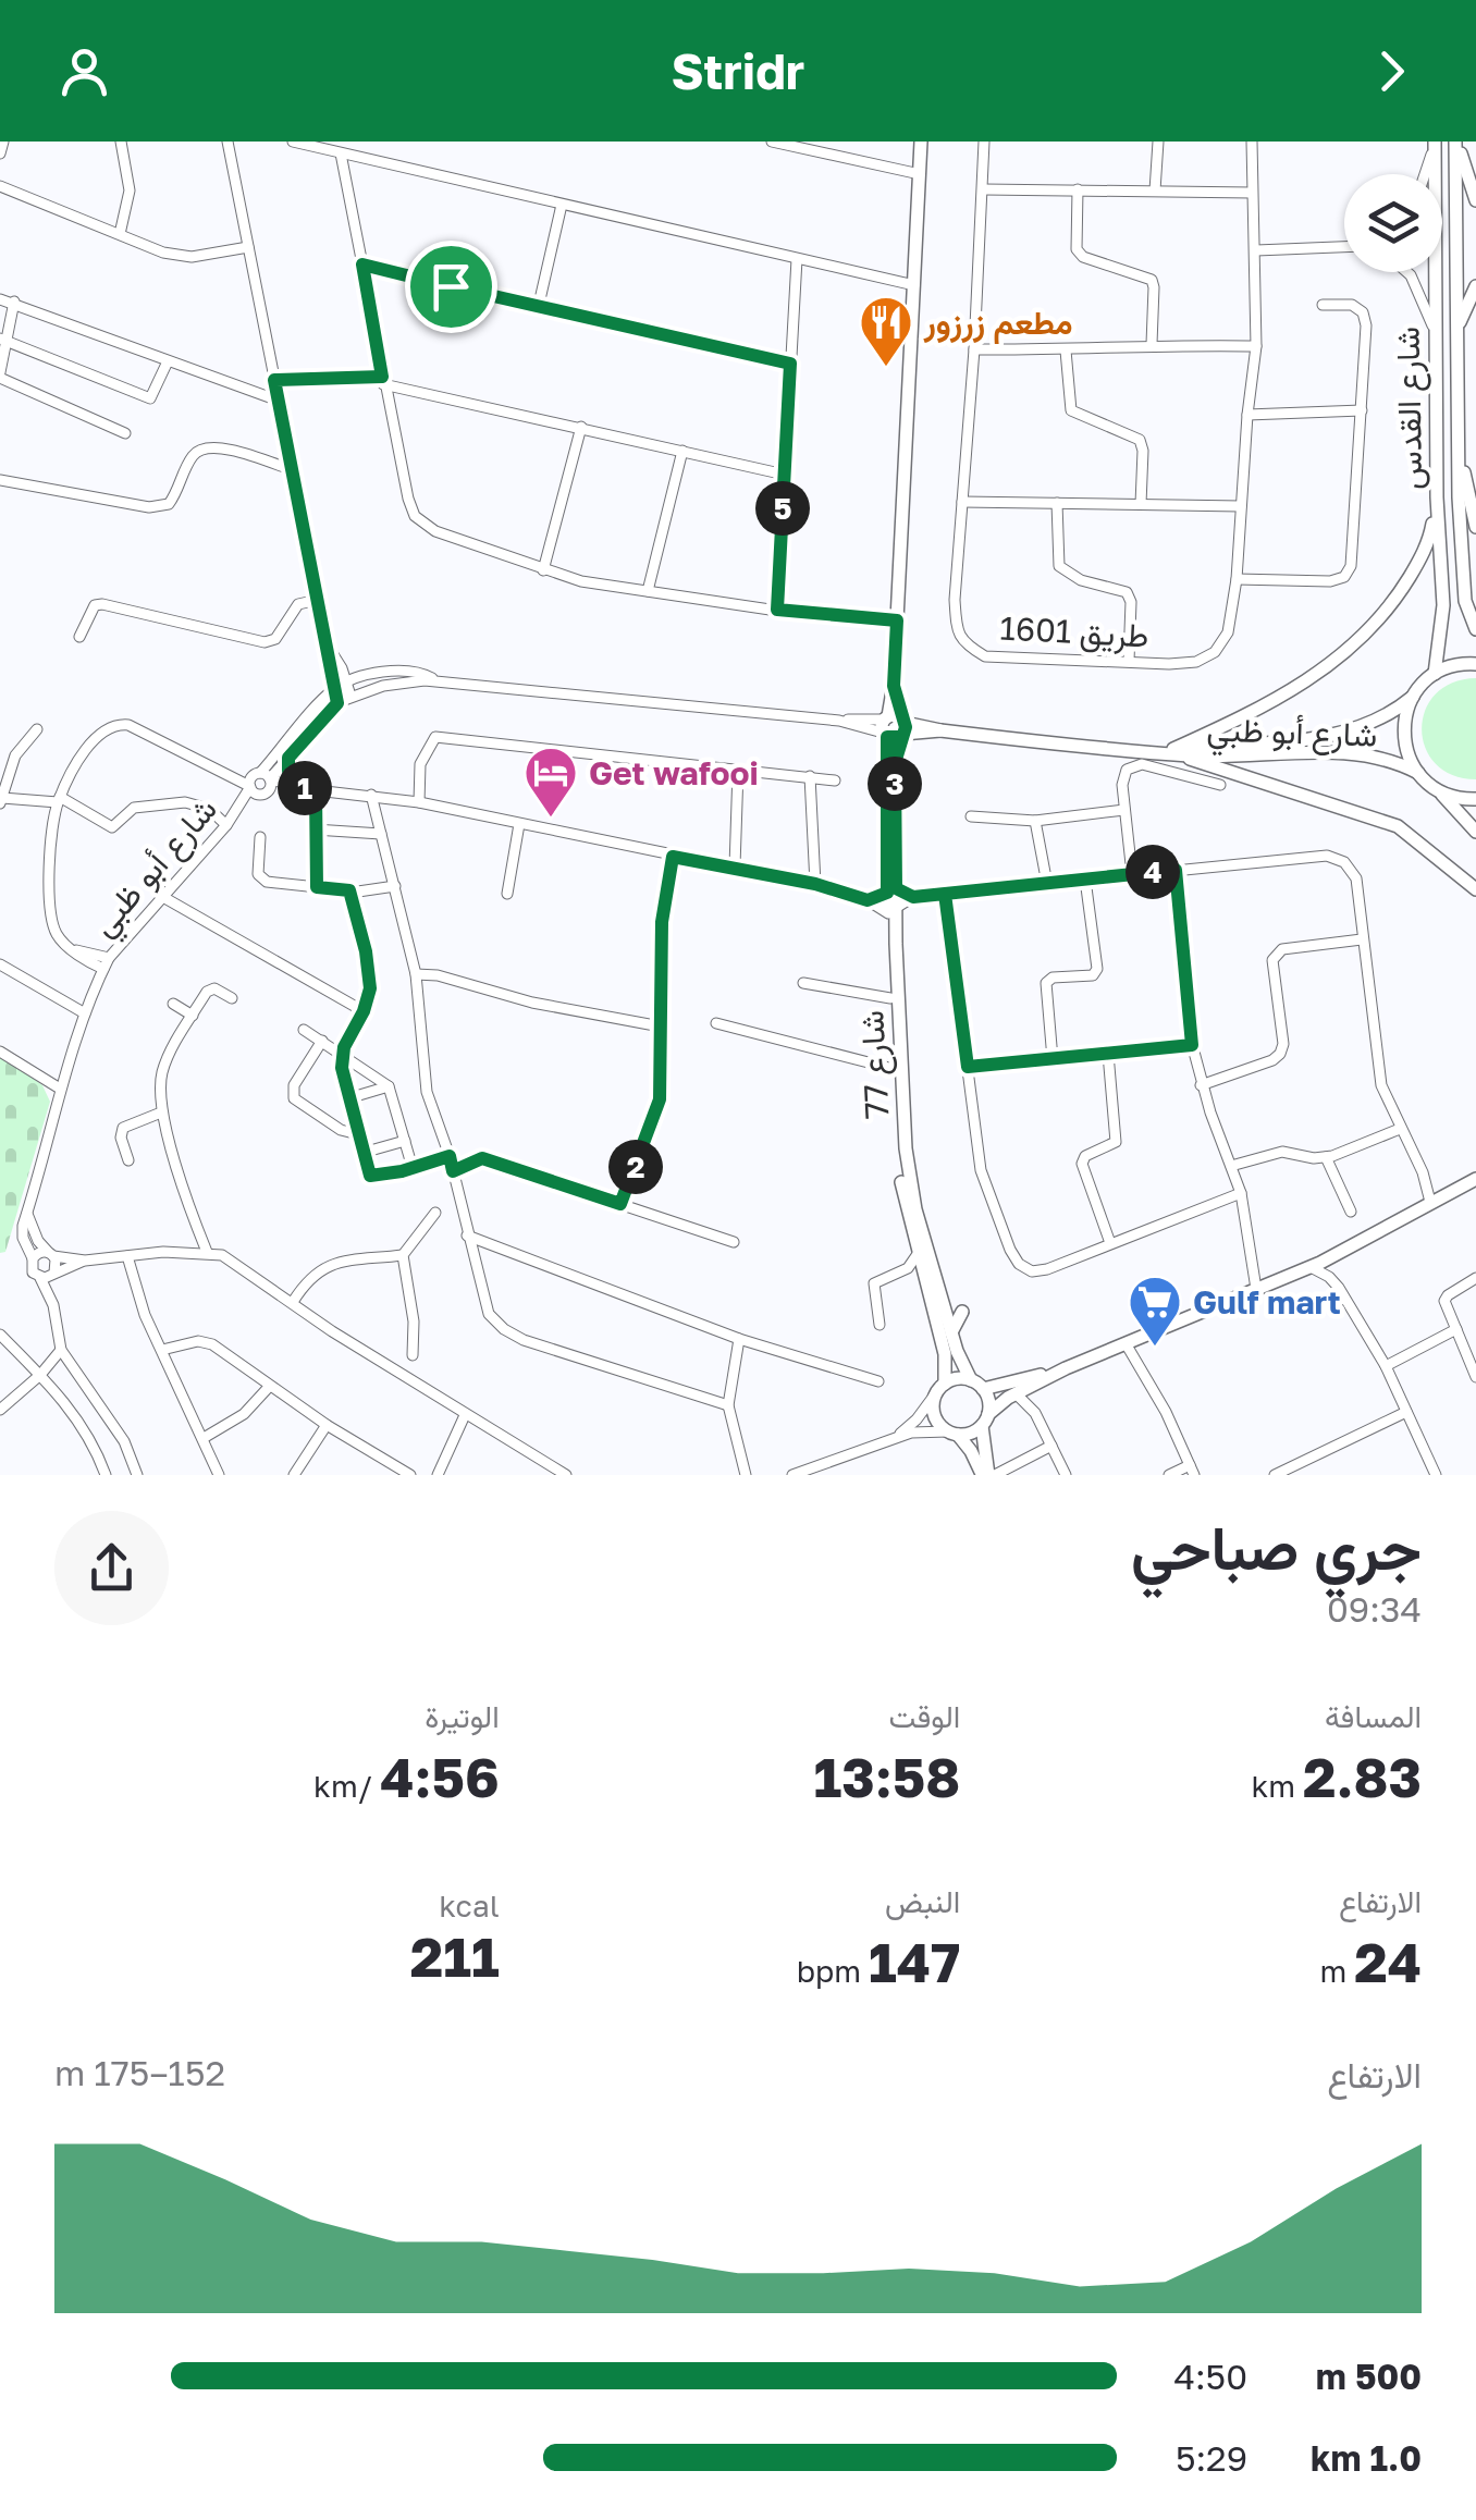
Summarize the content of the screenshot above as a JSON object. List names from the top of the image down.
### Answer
{
  "streets": {
    "street": [
      "شارع القدس",
      "طريق 1601",
      "شارع أبو ظبي",
      "شارع 77"
    ]
  },
  "crossings": [
    ["شارع القدس", "شارع أبو ظبي"],
    ["شارع أبو ظبي", "شارع 77"]
  ],
  "places": {
    "restaurant": ["مطعم زرزور"],
    "hotel": ["Get wafooi"],
    "supermarket": ["Gulf mart"]
  },
  "page": {
    "header": "Stridr",
    "pins": [
      "5",
      "3",
      "1",
      "4",
      "2"
    ],
    "heading": ["جري صباحي", "09:34"],
    "stats": [
      ["المسافة", "2.83 km"],
      ["الوقت", "13:58"],
      ["الوتيرة", "4:56 /km"],
      ["الارتفاع", "24 m"],
      ["النبض", "147 bpm"],
      ["kcal", "211"]
    ],
    "chart": ["الارتفاع", "152–175 m"],
    "list": [
      {
        "name": "500 m",
        "note": "4:50"
      },
      {
        "name": "1.0 km",
        "note": "5:29"
      }
    ]
  }
}
